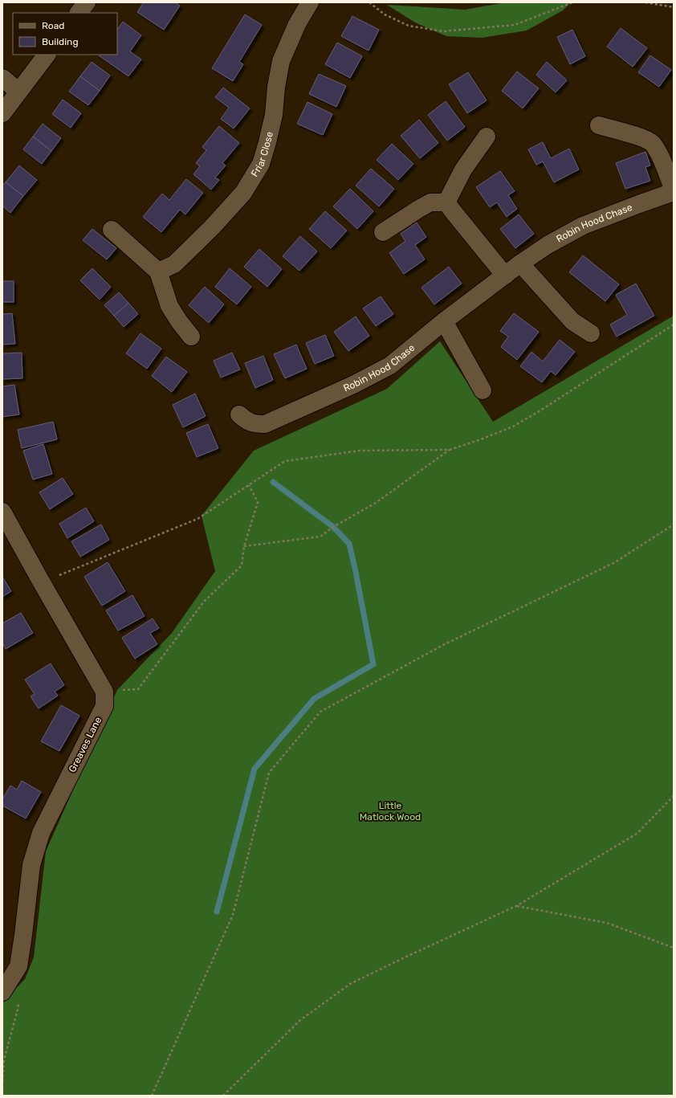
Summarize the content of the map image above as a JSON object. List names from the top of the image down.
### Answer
{
  "streets": {
    "street": ["Friar Close", "Robin Hood Chase", "Greaves Lane"]
  },
  "parks": ["Little Matlock Wood"],
  "legend": ["Road", "Building"]
}
